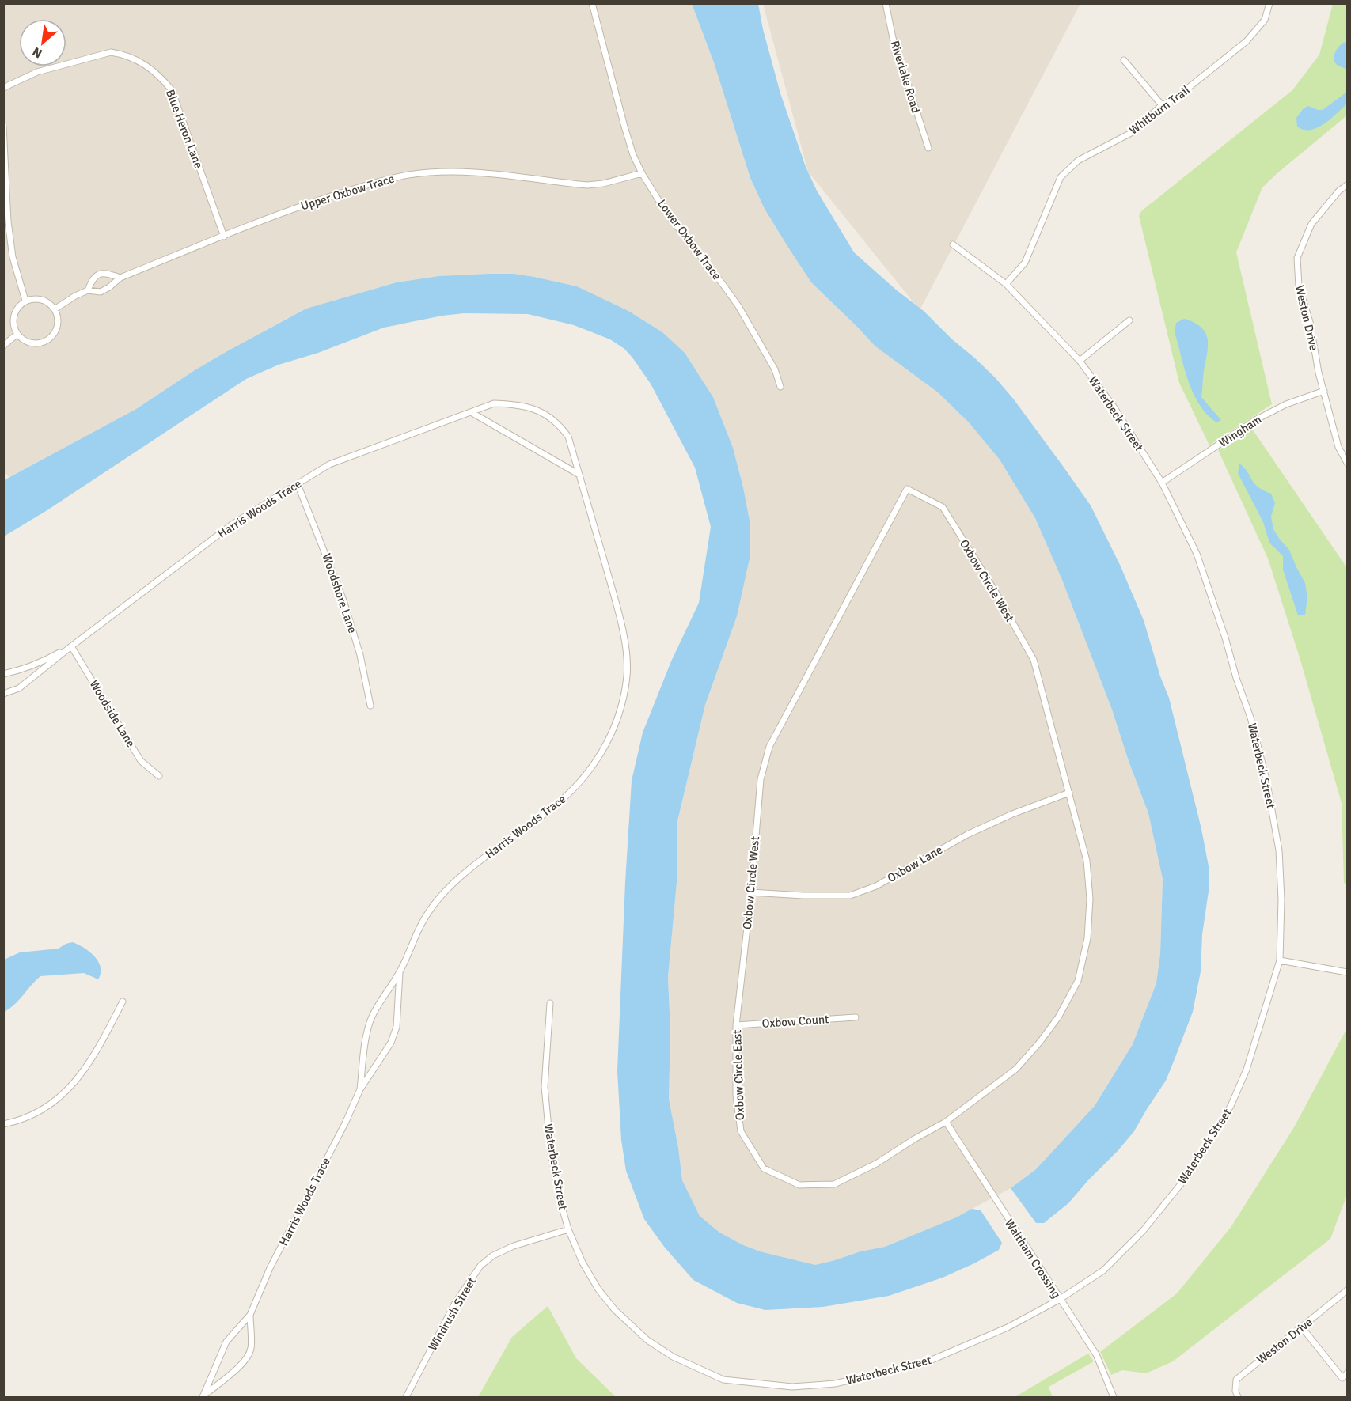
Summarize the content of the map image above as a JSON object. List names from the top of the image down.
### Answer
{
  "streets": {
    "street": [
      "Riverlake Road",
      "Whitburn Trail",
      "Blue Heron Lane",
      "Upper Oxbow Trace",
      "Lower Oxbow Trace",
      "Weston Drive",
      "Waterbeck Street",
      "Wingham",
      "Harris Woods Trace",
      "Oxbow Circle West",
      "Woodshore Lane",
      "Woodside Lane",
      "Oxbow Lane",
      "Oxbow Count",
      "Oxbow Circle East",
      "Waltham Crossing",
      "Windrush Street"
    ]
  },
  "crossings": [
    ["Whitburn Trail", "Waterbeck Street"],
    ["Blue Heron Lane", "Upper Oxbow Trace"],
    ["Upper Oxbow Trace", "Lower Oxbow Trace"],
    ["Weston Drive", "Wingham"],
    ["Waterbeck Street", "Wingham"],
    ["Waterbeck Street", "Waltham Crossing"],
    ["Waterbeck Street", "Windrush Street"],
    ["Harris Woods Trace", "Woodshore Lane"],
    ["Harris Woods Trace", "Woodside Lane"],
    ["Oxbow Circle West", "Oxbow Lane"],
    ["Oxbow Circle West", "Oxbow Circle East"],
    ["Oxbow Circle West", "Waltham Crossing"],
    ["Oxbow Count", "Oxbow Circle East"],
    ["Oxbow Circle East", "Waltham Crossing"]
  ],
  "north": "bottom left"
}
